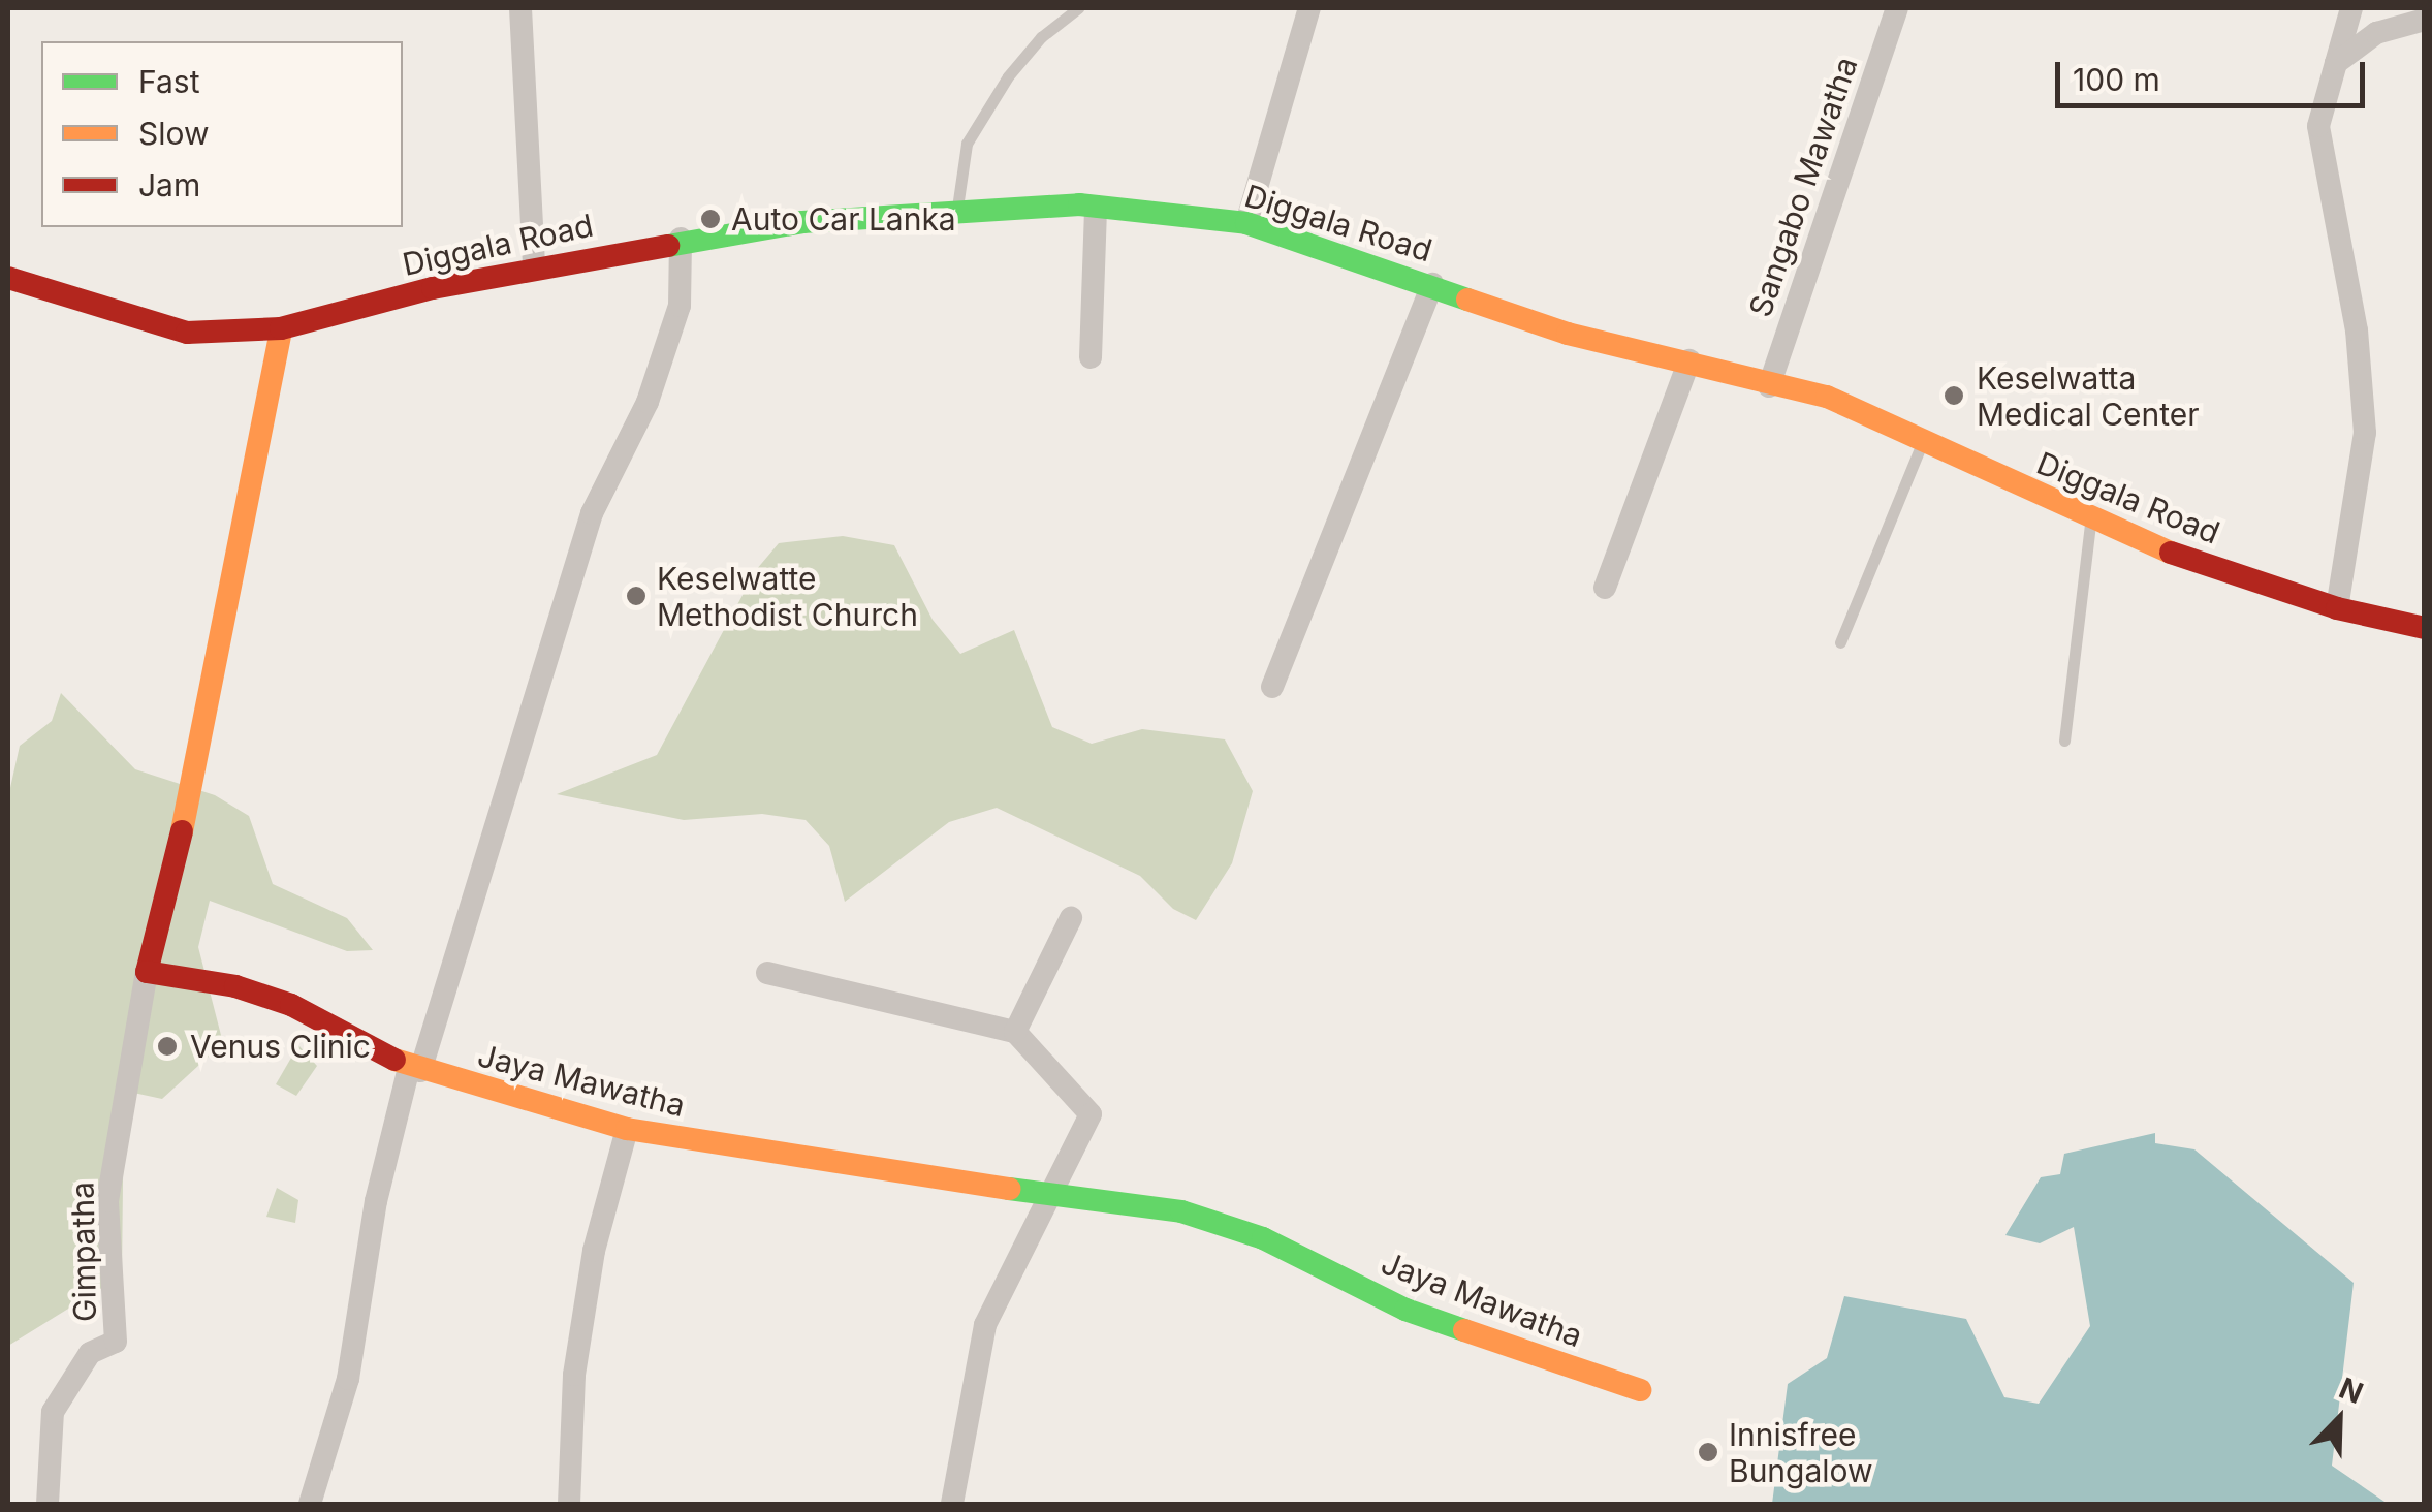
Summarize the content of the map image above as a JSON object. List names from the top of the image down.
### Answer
{
  "streets": {
    "street": [
      "Sangabo Mawatha",
      "Diggala Road",
      "Jaya Mawatha",
      "Gimpatha"
    ]
  },
  "crossings": [
    ["Sangabo Mawatha", "Diggala Road"],
    ["Jaya Mawatha", "Gimpatha"]
  ],
  "places": [
    "Auto Car Lanka",
    "Keselwatta Medical Center",
    "Keselwatte Methodist Church",
    "Venus Clinic",
    "Innisfree Bungalow"
  ],
  "legend": ["Fast", "Slow", "Jam"],
  "scale_bar": "100 m",
  "north": "top right"
}
